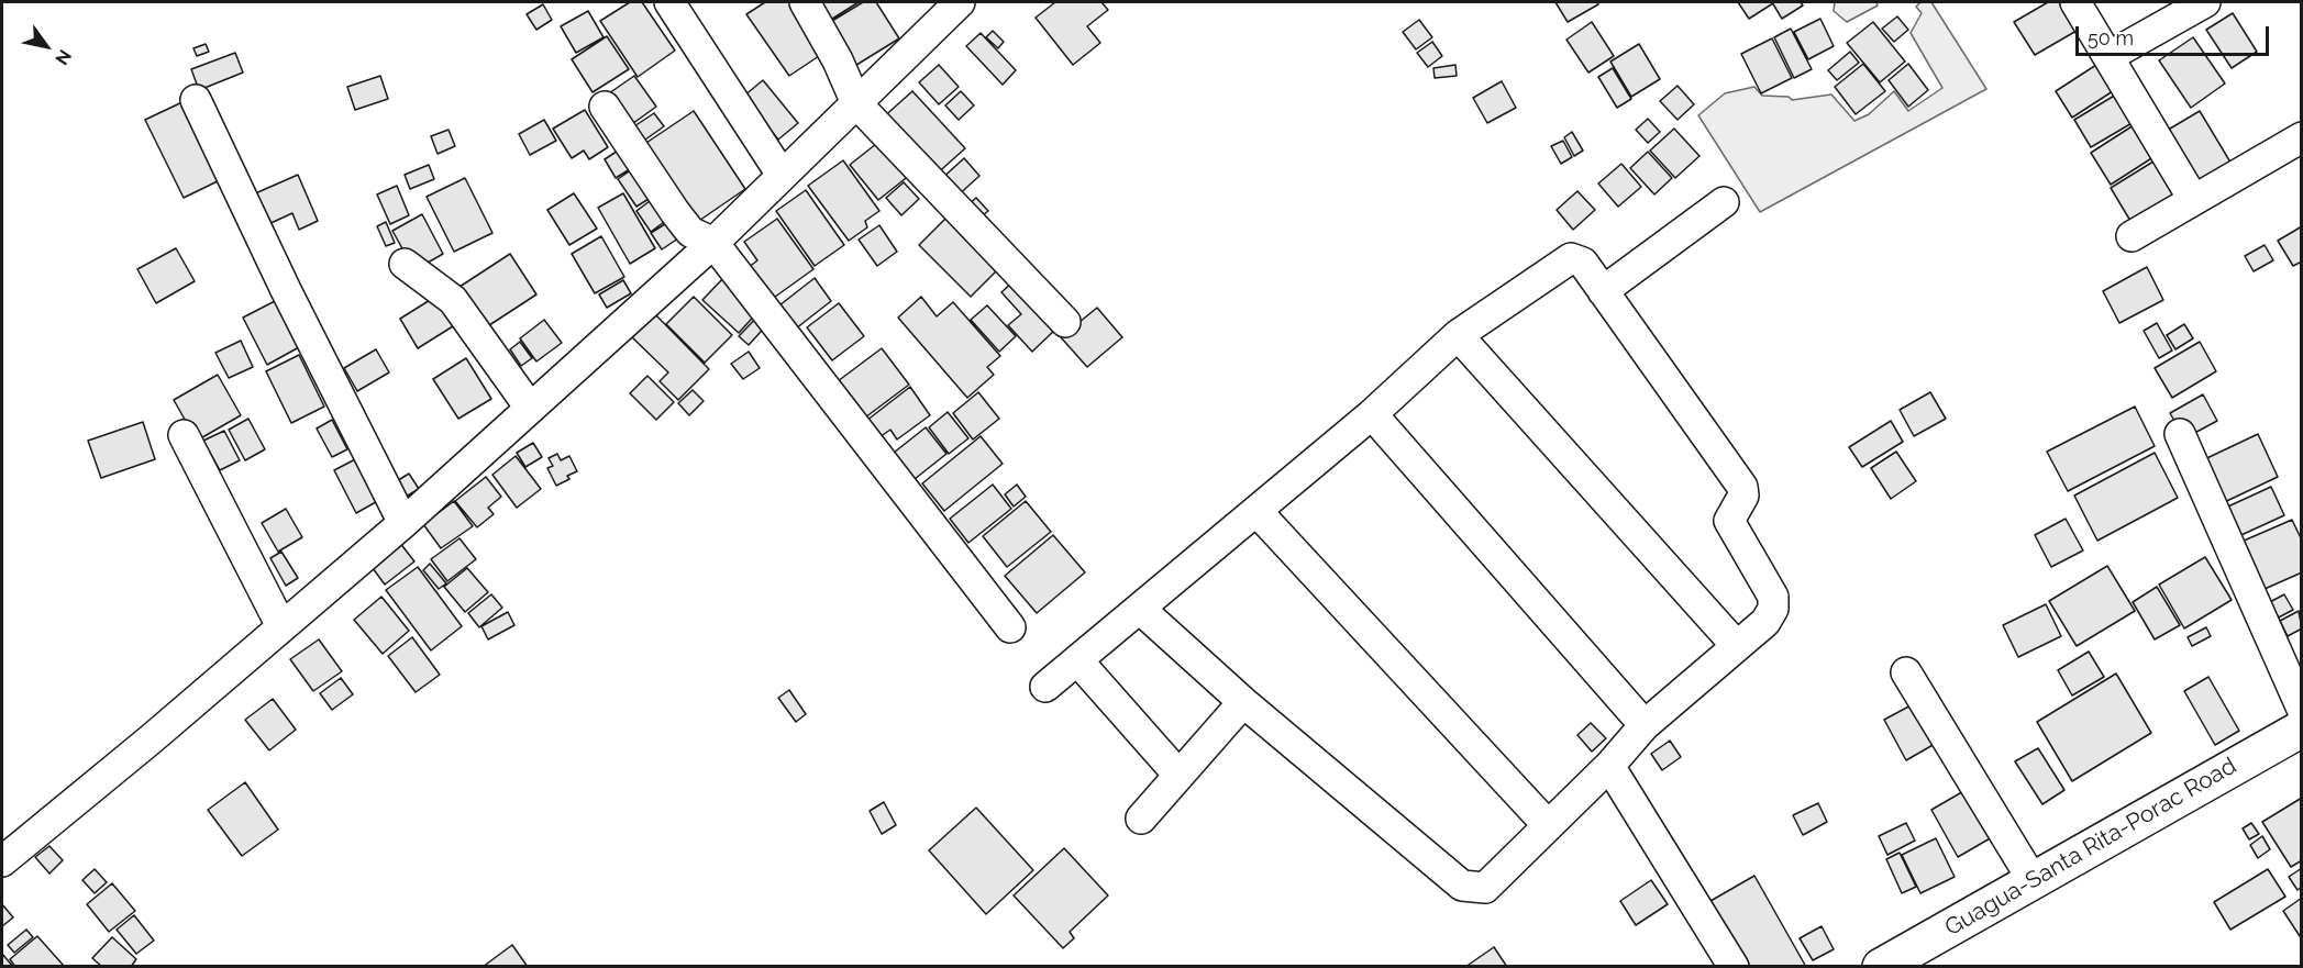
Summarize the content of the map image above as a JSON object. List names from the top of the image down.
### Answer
{
  "streets": {
    "main road": ["Guagua-Santa Rita-Porac Road"]
  },
  "scale_bar": "50 m",
  "north": "bottom right"
}
